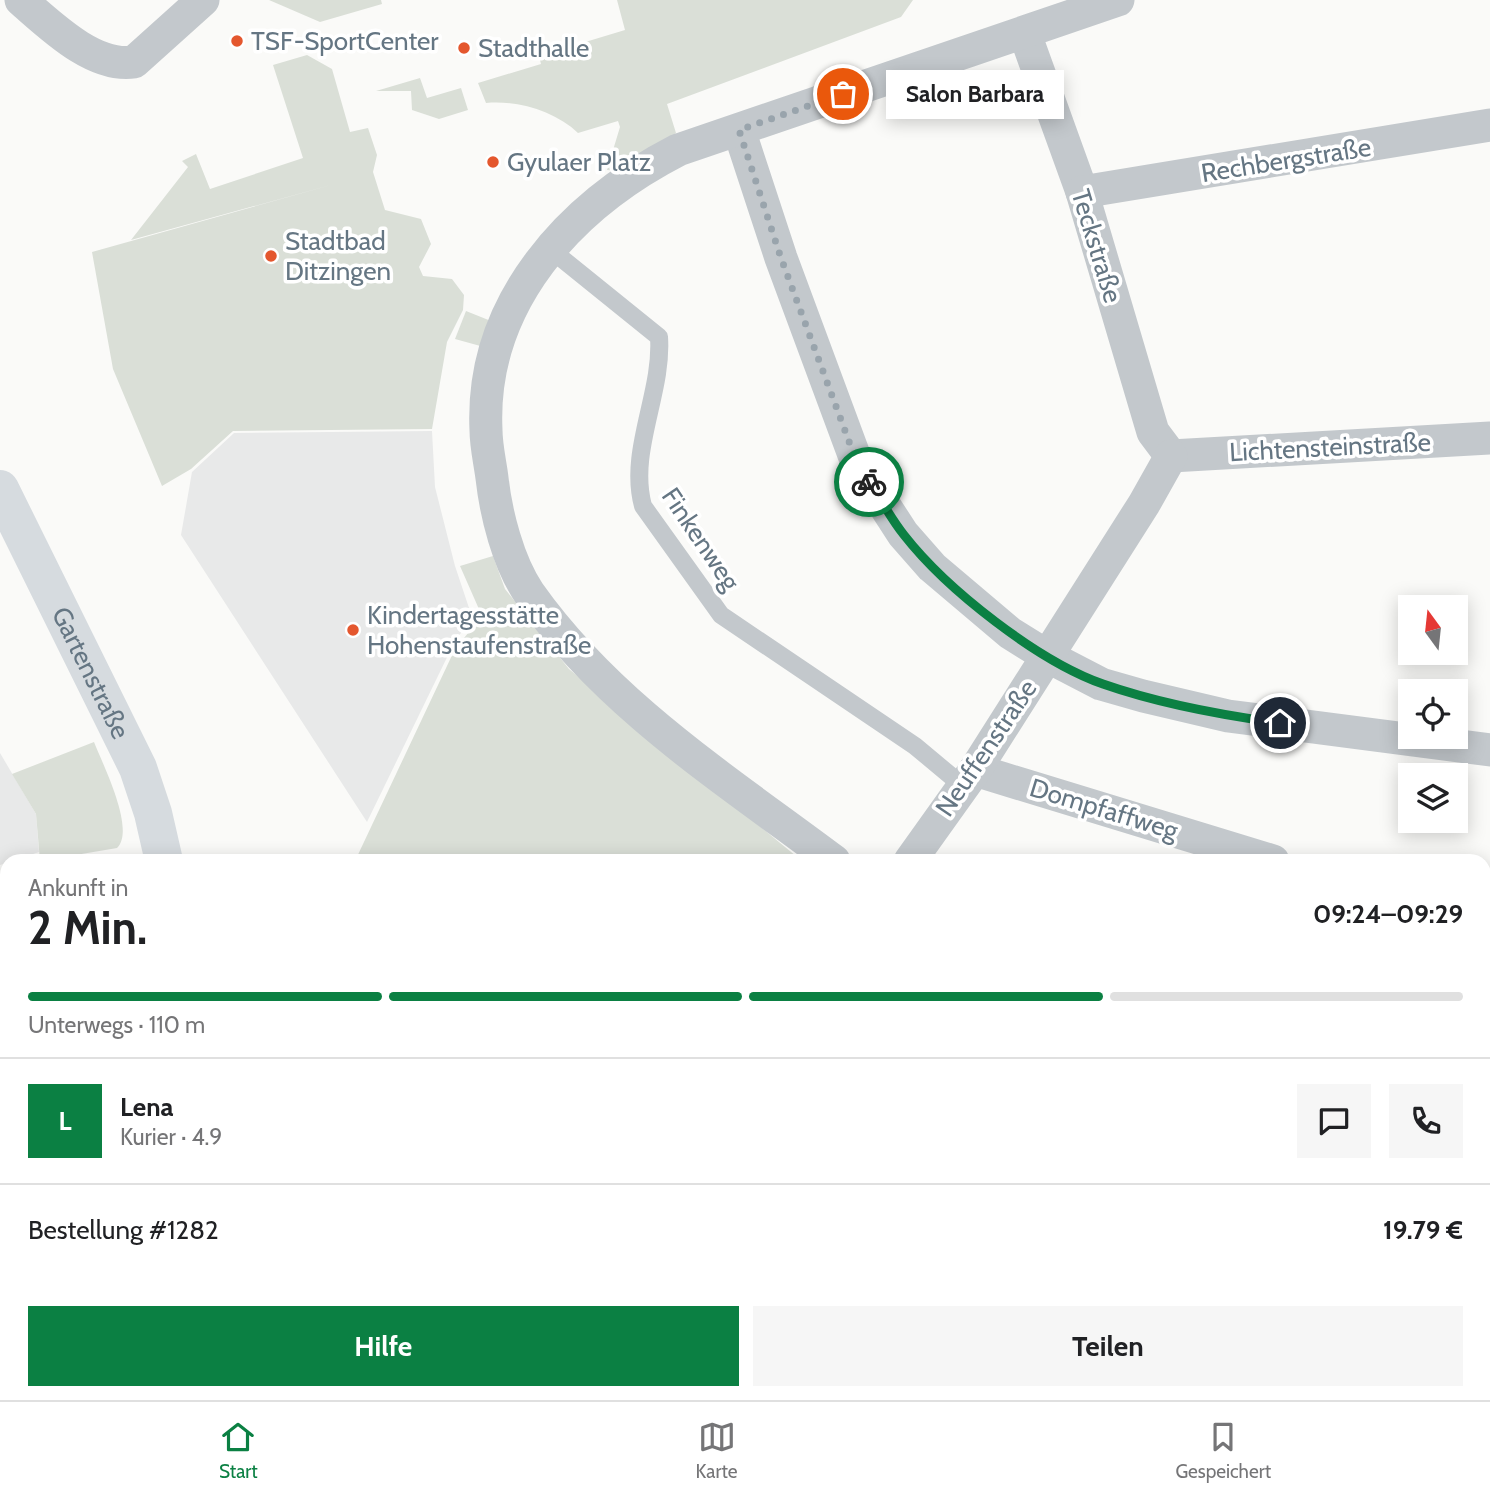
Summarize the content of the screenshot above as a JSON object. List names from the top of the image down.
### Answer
{
  "streets": {
    "main road": ["Gartenstraße"],
    "street": [
      "Rechbergstraße",
      "Teckstraße",
      "Lichtensteinstraße",
      "Neuffenstraße",
      "Dompfaffweg"
    ],
    "lane": ["Finkenweg"]
  },
  "crossings": [
    ["Rechbergstraße", "Teckstraße"],
    ["Teckstraße", "Lichtensteinstraße"],
    ["Teckstraße", "Neuffenstraße"],
    ["Lichtensteinstraße", "Neuffenstraße"],
    ["Finkenweg", "Neuffenstraße"],
    ["Finkenweg", "Dompfaffweg"],
    ["Neuffenstraße", "Dompfaffweg"]
  ],
  "places": [
    "TSF-SportCenter",
    "Stadthalle",
    "Salon Barbara",
    "Gyulaer Platz",
    "Stadtbad Ditzingen",
    "Kindertagesstätte Hohenstaufenstraße"
  ],
  "north": "top",
  "page": {
    "bubble": "Salon Barbara",
    "heading": ["2 Min.", "Ankunft in", "09:24–09:29"],
    "panel": [
      "Lena",
      "Kurier · 4.9",
      "Bestellung #1282",
      "19.79 €"
    ],
    "bar": "Unterwegs · 110 m",
    "round": "L",
    "buttons": ["Hilfe", "Teilen"],
    "tabs": ["Start", "Karte", "Gespeichert"]
  }
}
